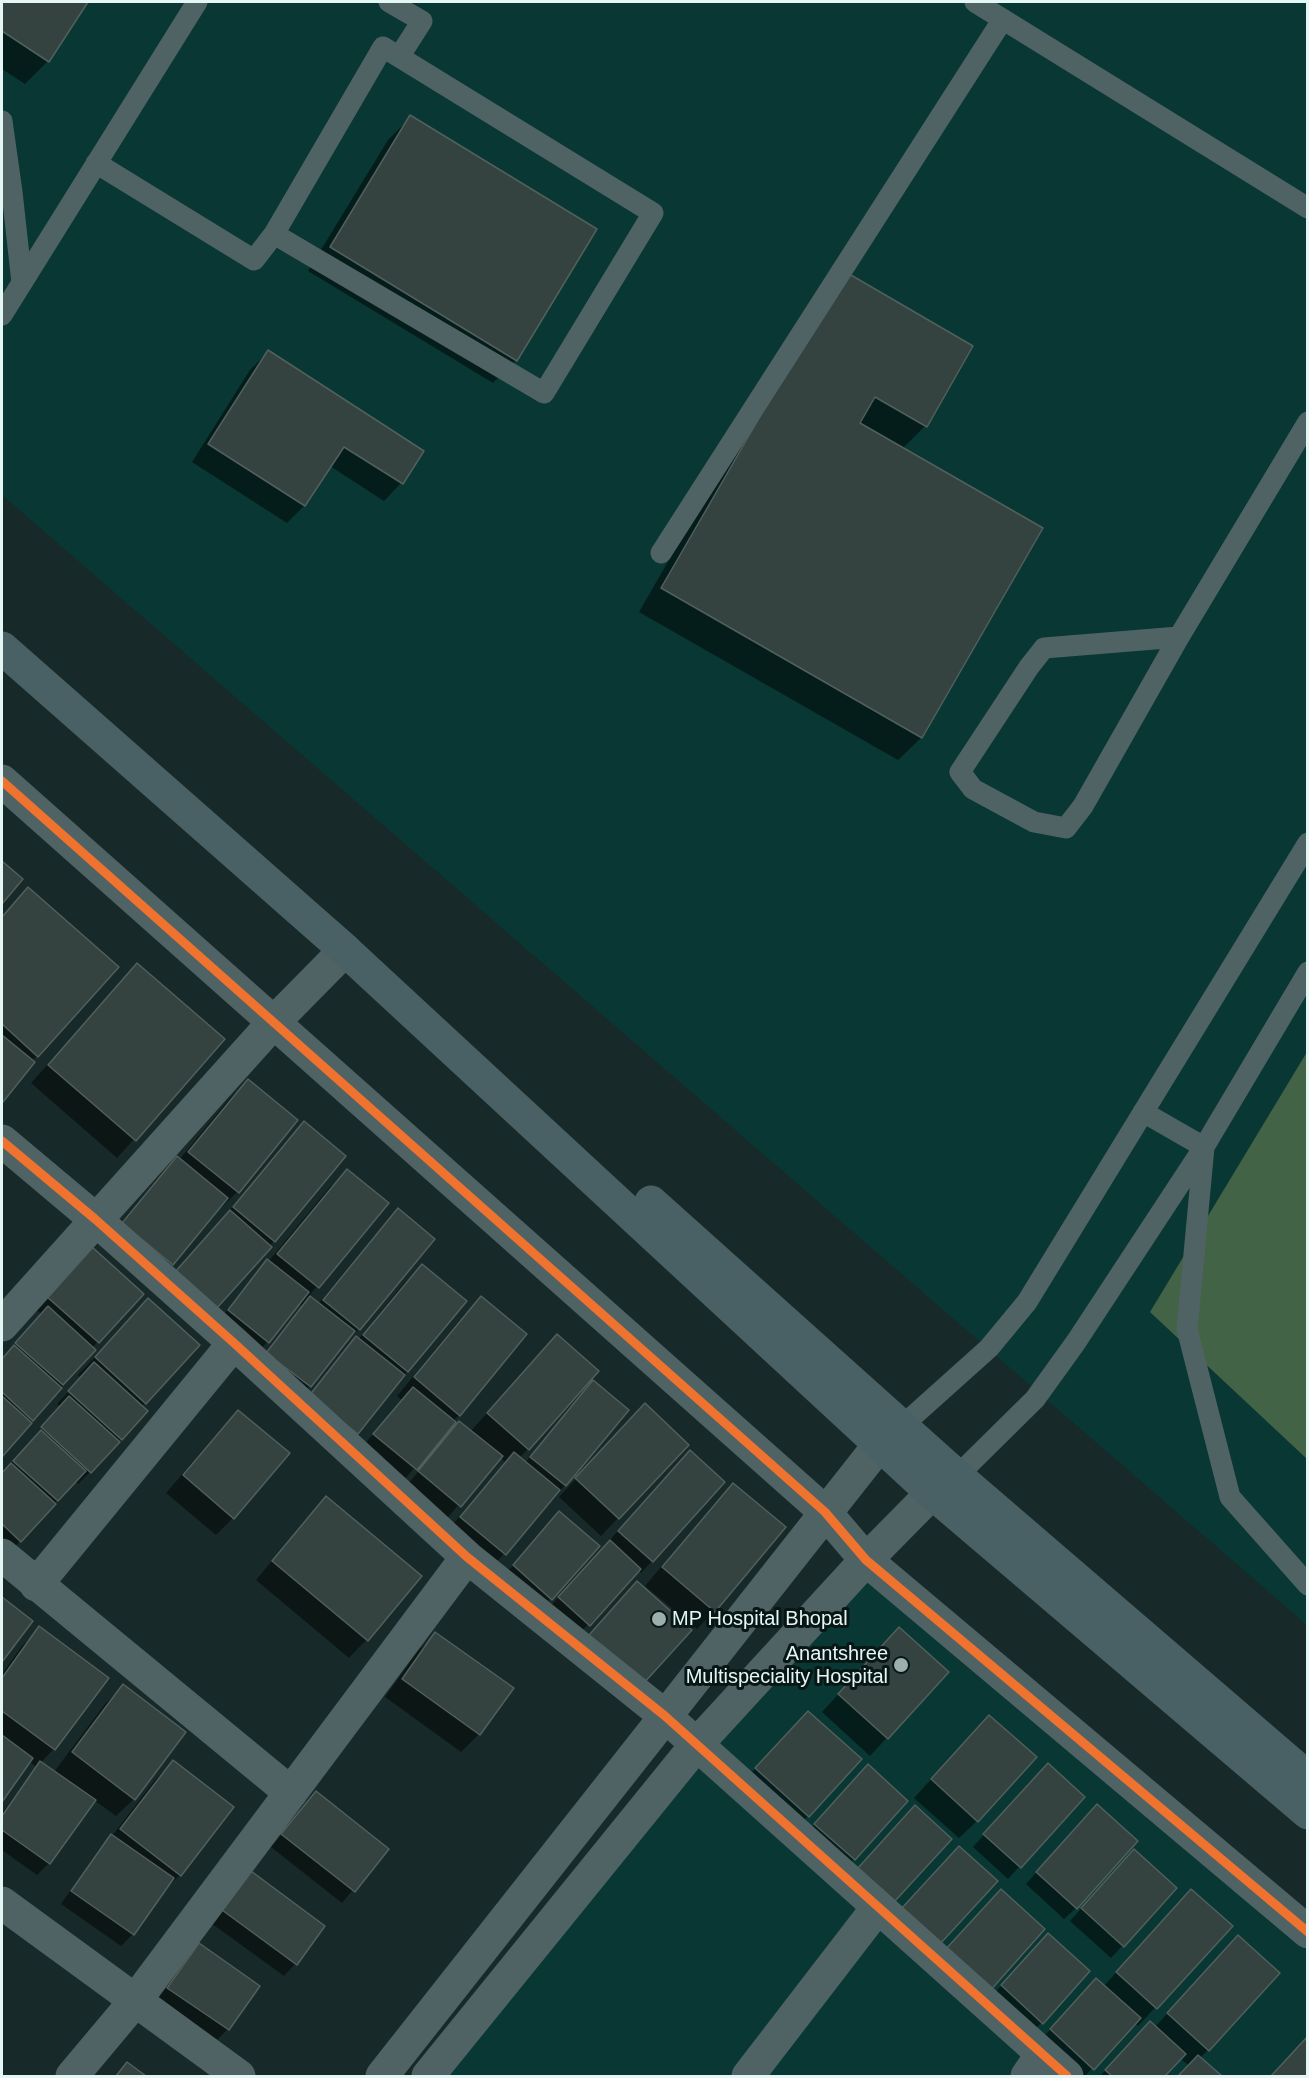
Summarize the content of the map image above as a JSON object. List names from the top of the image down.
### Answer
{
  "places": ["MP Hospital Bhopal", "Anantshree Multispeciality Hospital"]
}
